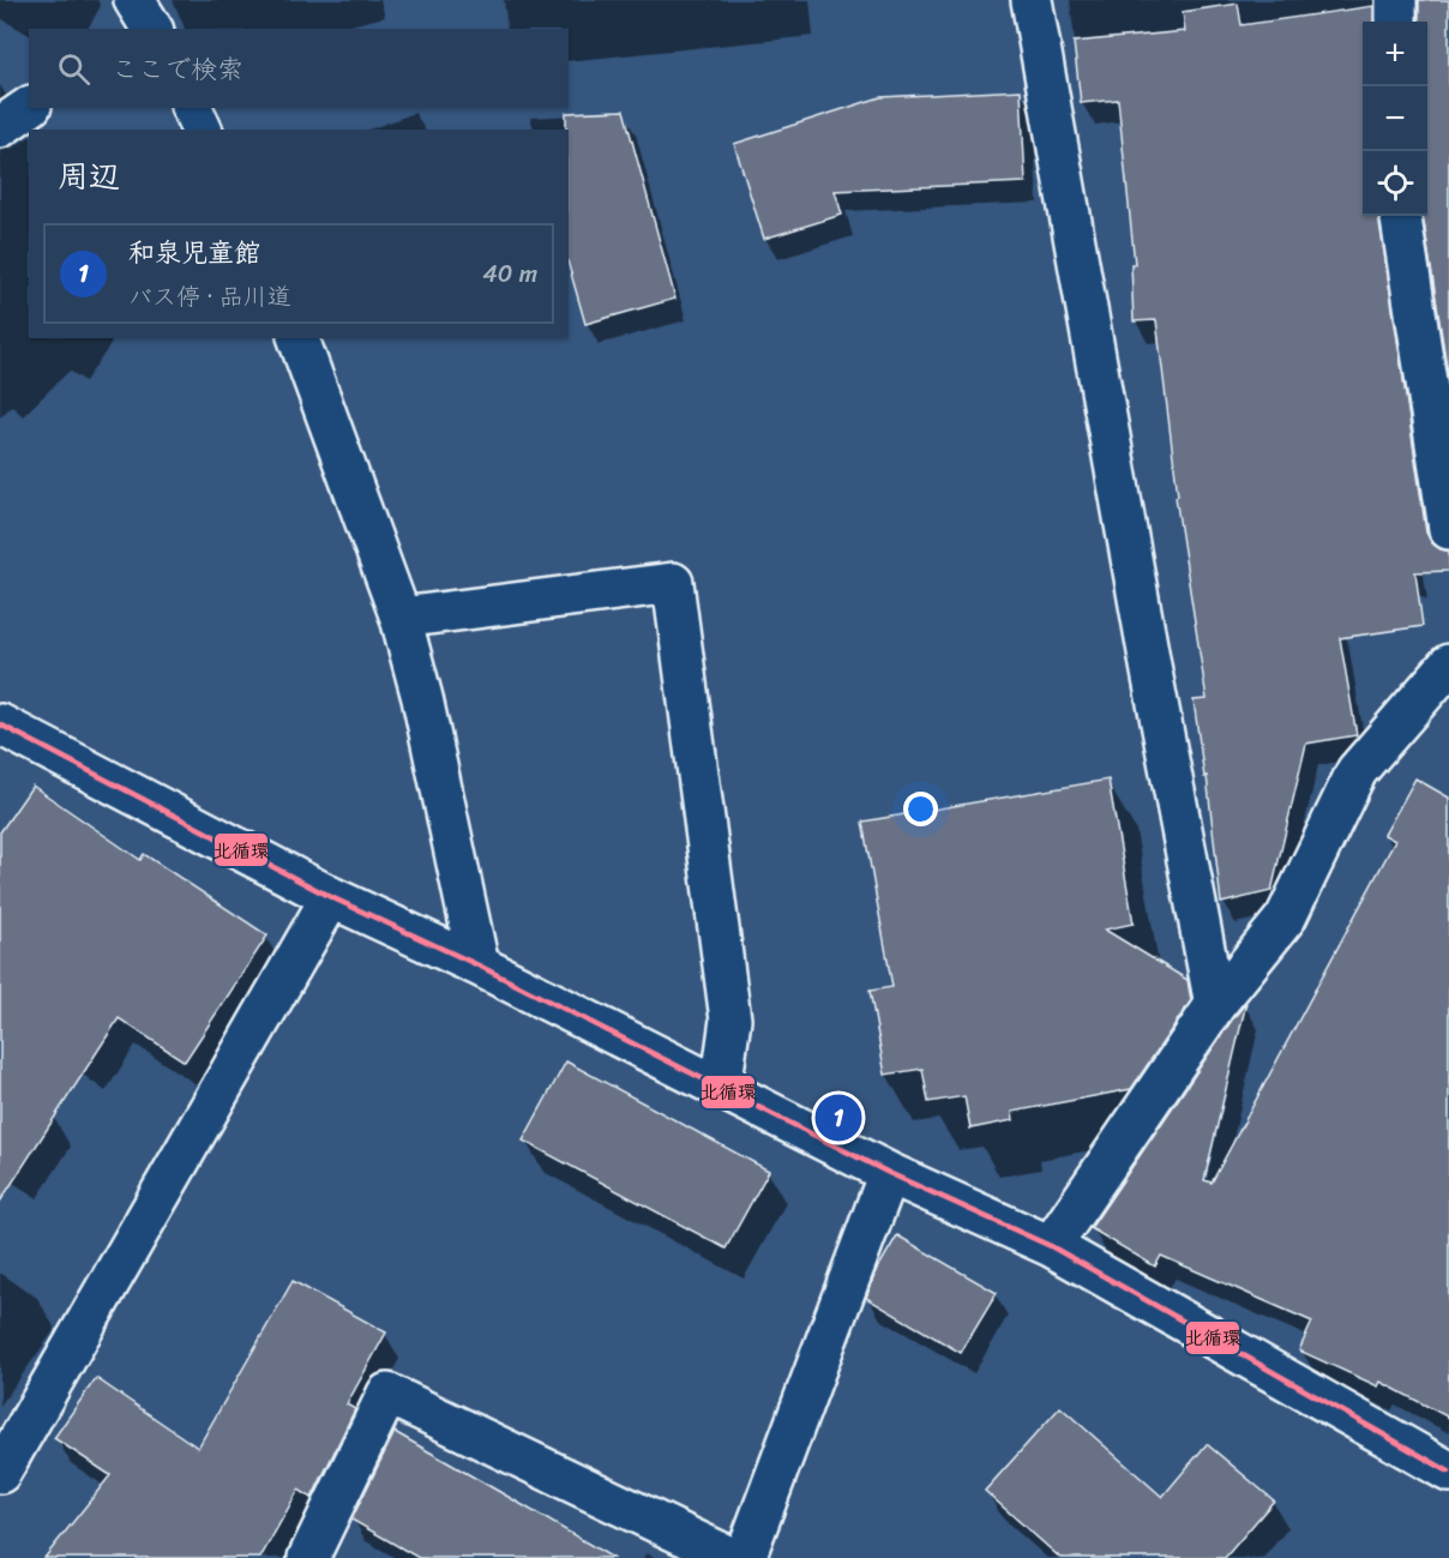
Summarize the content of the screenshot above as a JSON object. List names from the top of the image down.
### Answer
{
  "lines": ["transit line 北循環"],
  "page": {
    "map_buttons": ["+", "−"],
    "search": "ここで検索",
    "heading": "周辺",
    "list": [
      {
        "mark": "1",
        "name": "和泉児童館",
        "note": "バス停 · 品川道",
        "value": "40 m"
      }
    ],
    "pins": "1"
  }
}
